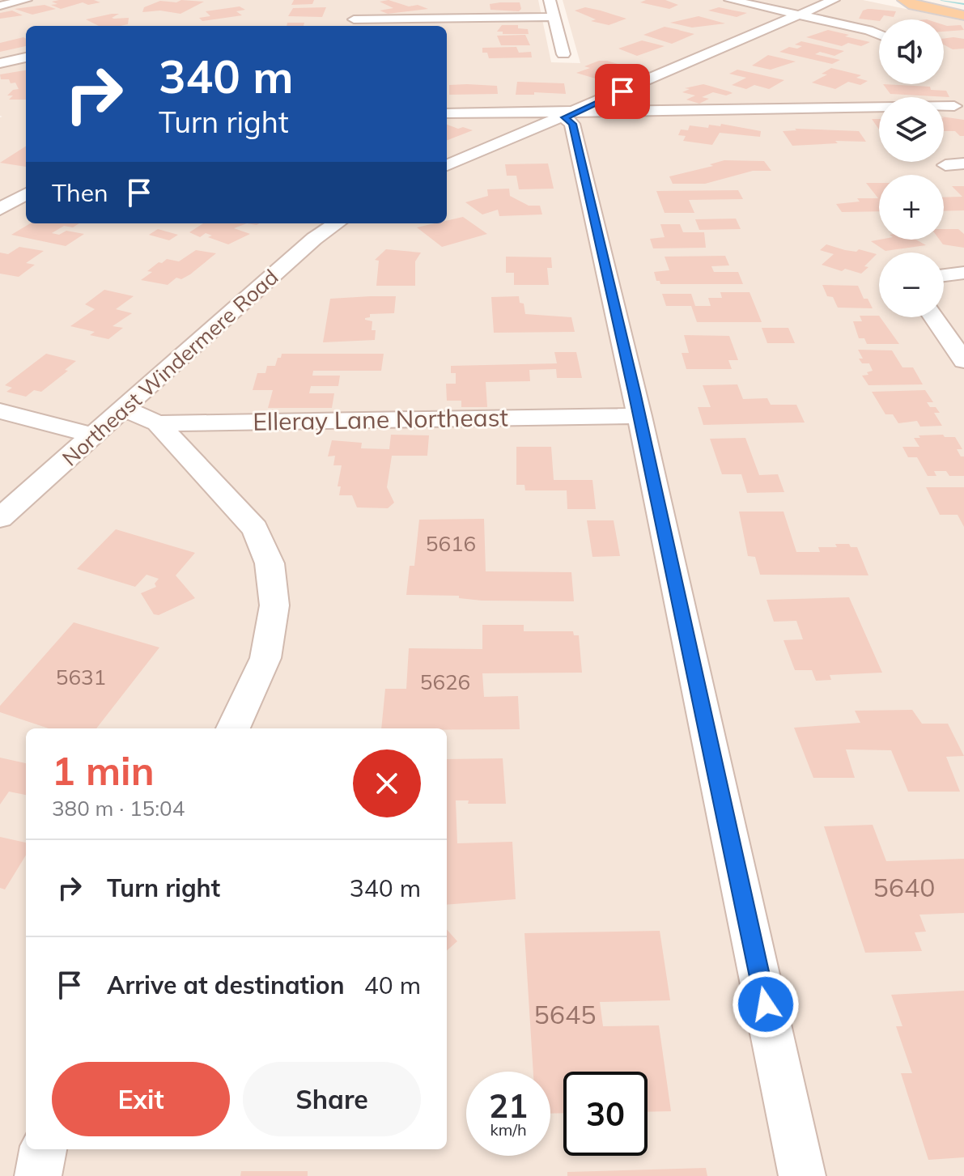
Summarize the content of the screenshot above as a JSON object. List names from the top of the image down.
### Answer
{
  "streets": {
    "street": ["Northeast Windermere Road", "Elleray Lane Northeast"]
  },
  "crossings": [
    ["Northeast Windermere Road", "Elleray Lane Northeast"]
  ],
  "house_numbers": [
    "5616",
    "5631",
    "5626",
    "5640",
    "5645"
  ],
  "page": {
    "map_buttons": ["+", "−"],
    "turn": ["340 m", "Turn right"],
    "then": "Then",
    "heading": ["1 min", "380 m · 15:04"],
    "list": [
      {
        "name": "Turn right",
        "value": "340 m"
      },
      {
        "name": "Arrive at destination",
        "value": "40 m"
      }
    ],
    "buttons": ["Exit", "Share"],
    "speed": "21 km/h",
    "limit": "30"
  }
}
